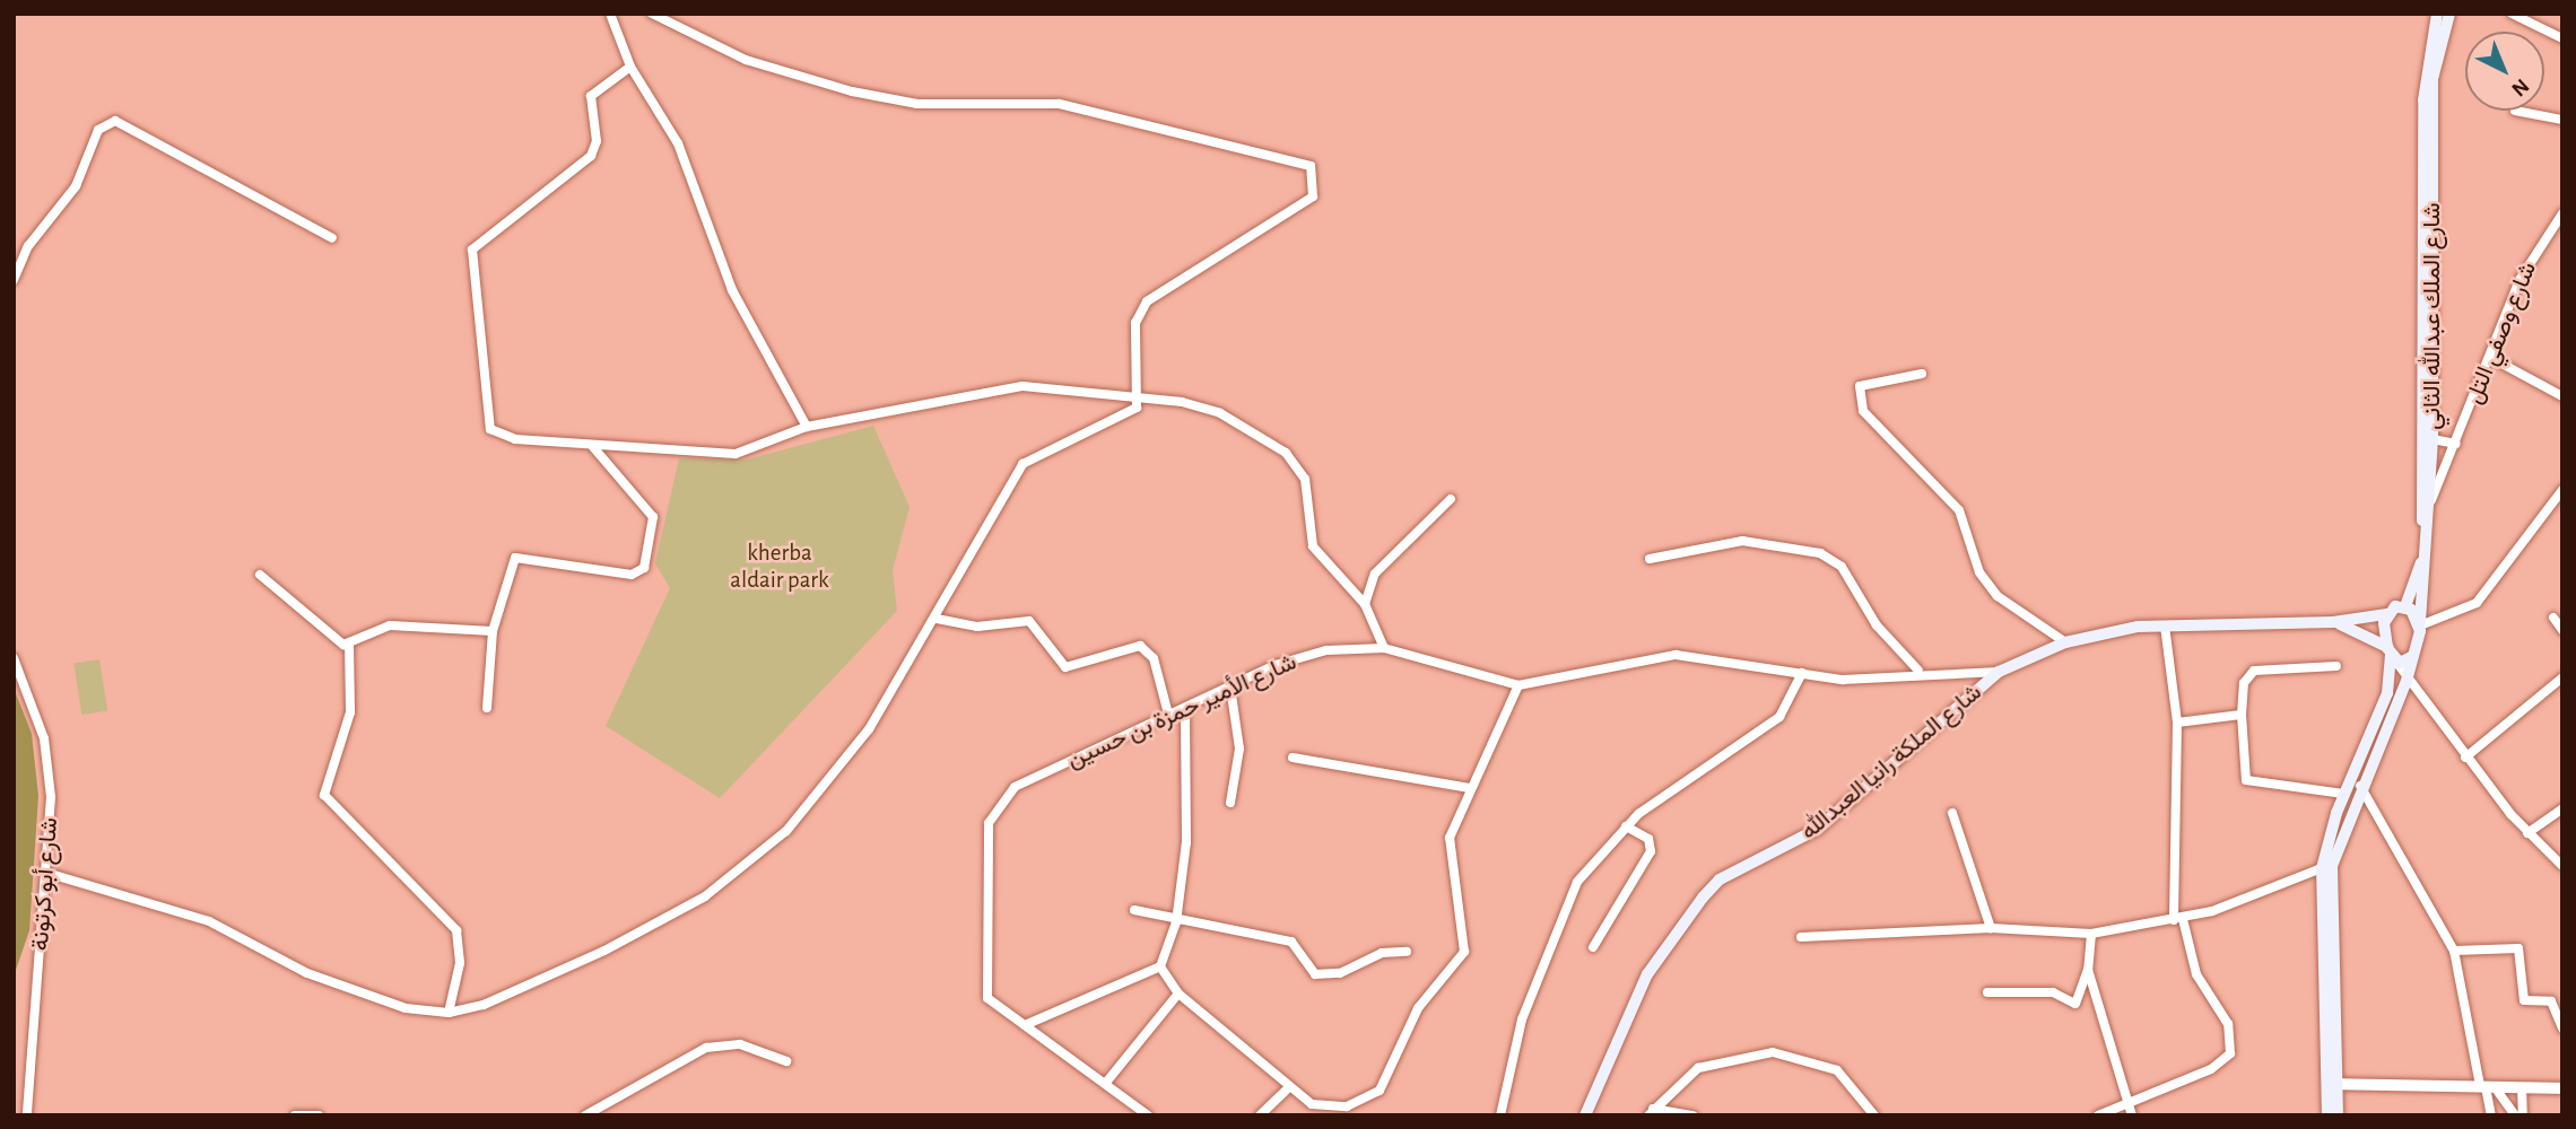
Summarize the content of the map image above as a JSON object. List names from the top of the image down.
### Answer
{
  "streets": {
    "main road": ["شارع الملك عبدالله الثاني", "شارع الملكة رانيا العبدالله"],
    "street": ["شارع وصفي التل", "شارع الأمير حمزة بن حسين", "شارع أبو كرتونة"]
  },
  "crossings": [
    ["شارع الملك عبدالله الثاني", "شارع وصفي التل"],
    ["شارع الملك عبدالله الثاني", "شارع الملكة رانيا العبدالله"],
    ["شارع الأمير حمزة بن حسين", "شارع الملكة رانيا العبدالله"]
  ],
  "parks": ["kherba aldair park"],
  "north": "bottom right"
}
